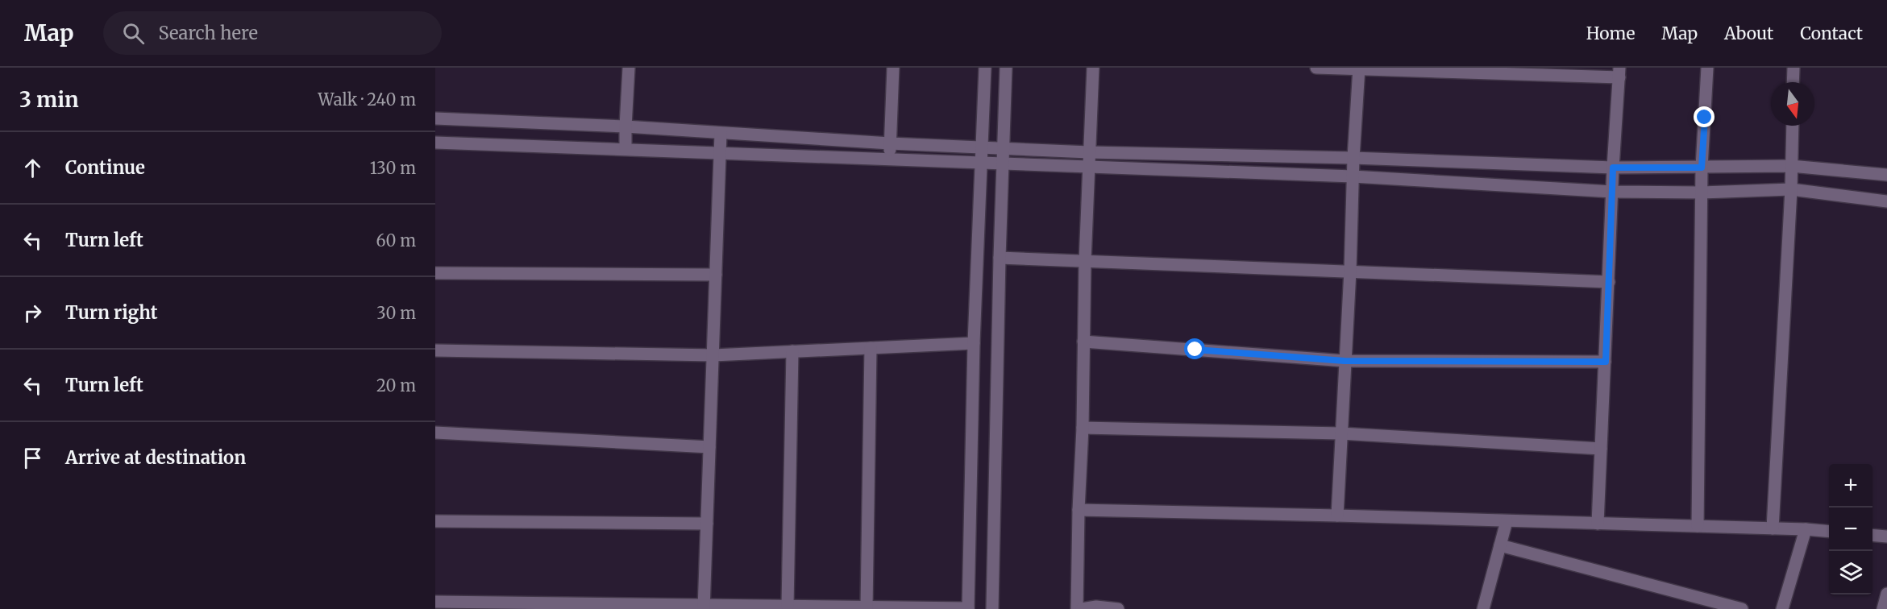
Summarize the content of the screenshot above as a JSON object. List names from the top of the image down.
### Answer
{
  "north": "bottom",
  "page": {
    "header": "Map",
    "search": "Search here",
    "nav": [
      "Home",
      "Map",
      "About",
      "Contact"
    ],
    "heading": ["3 min", "Walk · 240 m"],
    "list": [
      ["Continue", "130 m"],
      ["Turn left", "60 m"],
      ["Turn right", "30 m"],
      ["Turn left", "20 m"],
      "Arrive at destination"
    ],
    "map_buttons": ["+", "−"]
  }
}
